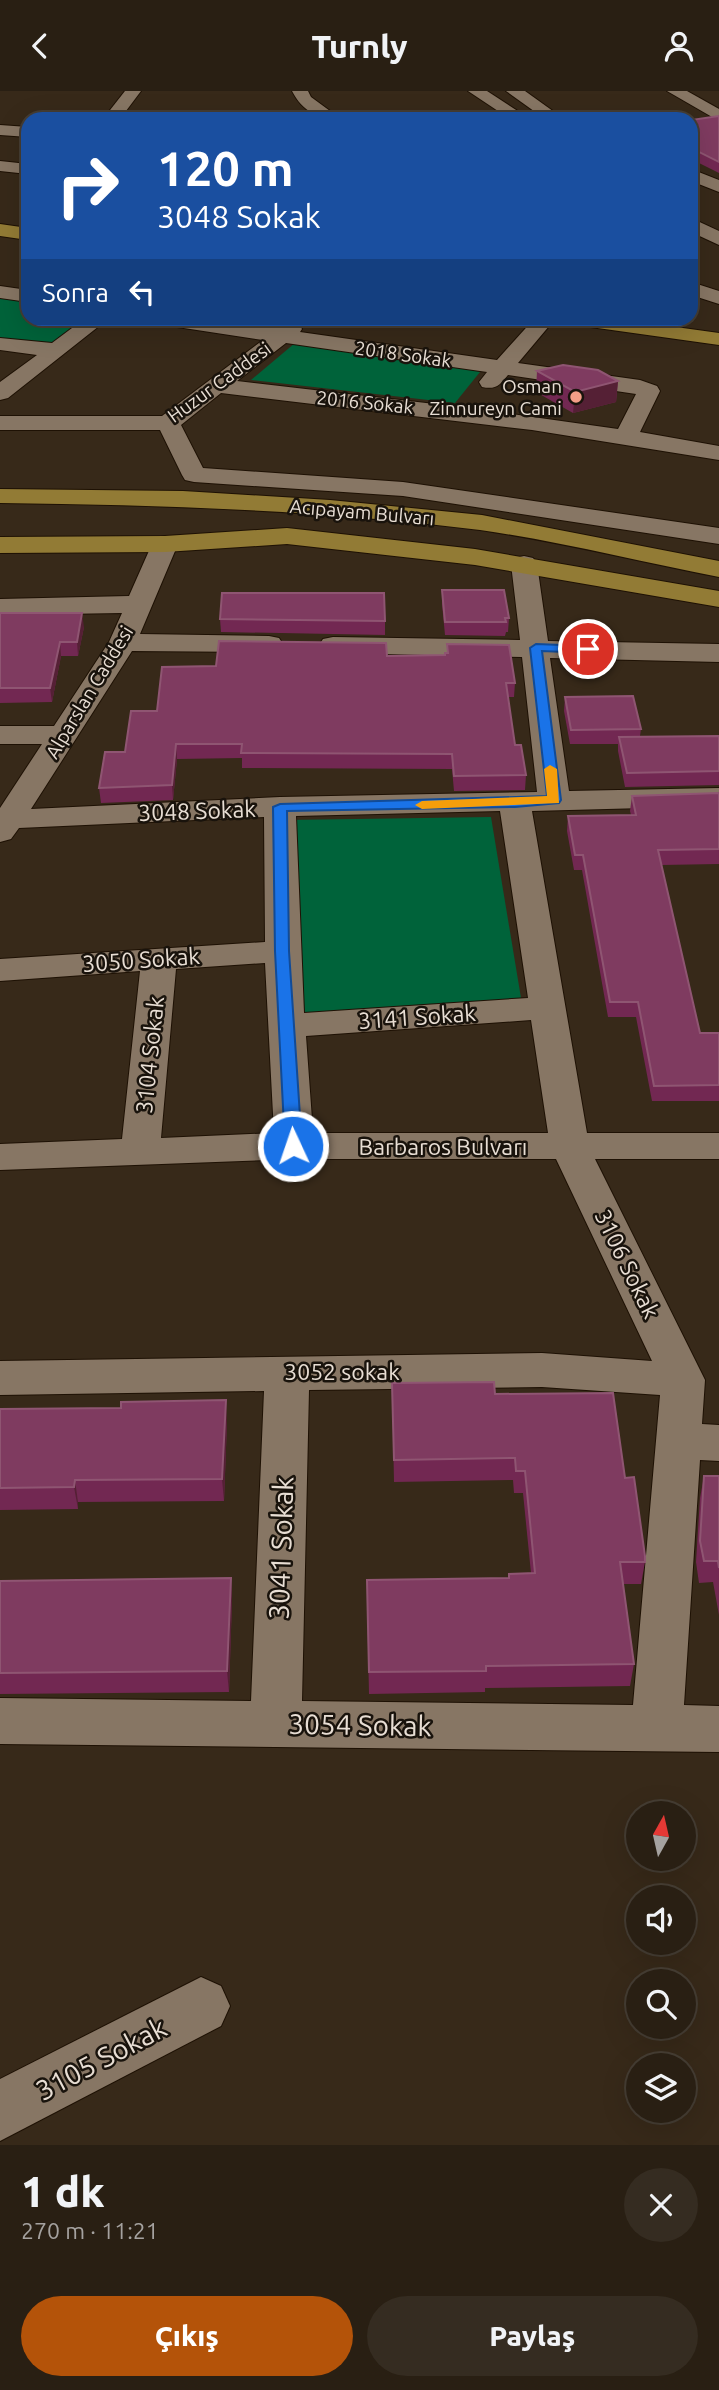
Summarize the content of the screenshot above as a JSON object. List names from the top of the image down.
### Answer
{
  "streets": {
    "main road": ["Acıpayam Bulvarı"],
    "street": [
      "2018 Sokak",
      "Huzur Caddesi",
      "2016 Sokak",
      "Alparslan Caddesi",
      "3048 Sokak",
      "3050 Sokak",
      "3141 Sokak",
      "3104 Sokak",
      "Barbaros Bulvarı",
      "3106 Sokak",
      "3052 sokak",
      "3041 Sokak",
      "3054 Sokak",
      "3105 Sokak"
    ]
  },
  "crossings": [
    ["2018 Sokak", "Huzur Caddesi"],
    ["2018 Sokak", "2016 Sokak"],
    ["Huzur Caddesi", "2016 Sokak"],
    ["Alparslan Caddesi", "3048 Sokak"],
    ["3048 Sokak", "3106 Sokak"],
    ["3050 Sokak", "3104 Sokak"],
    ["3141 Sokak", "3106 Sokak"],
    ["3104 Sokak", "Barbaros Bulvarı"],
    ["Barbaros Bulvarı", "3106 Sokak"],
    ["3106 Sokak", "3052 sokak"],
    ["3052 sokak", "3041 Sokak"],
    ["3041 Sokak", "3054 Sokak"]
  ],
  "places": ["Osman Zinnureyn Cami"],
  "north": "top",
  "page": {
    "header": "Turnly",
    "turn": ["120 m", "3048 Sokak"],
    "then": "Sonra",
    "heading": ["1 dk", "270 m · 11:21"],
    "buttons": ["Çıkış", "Paylaş"]
  }
}
